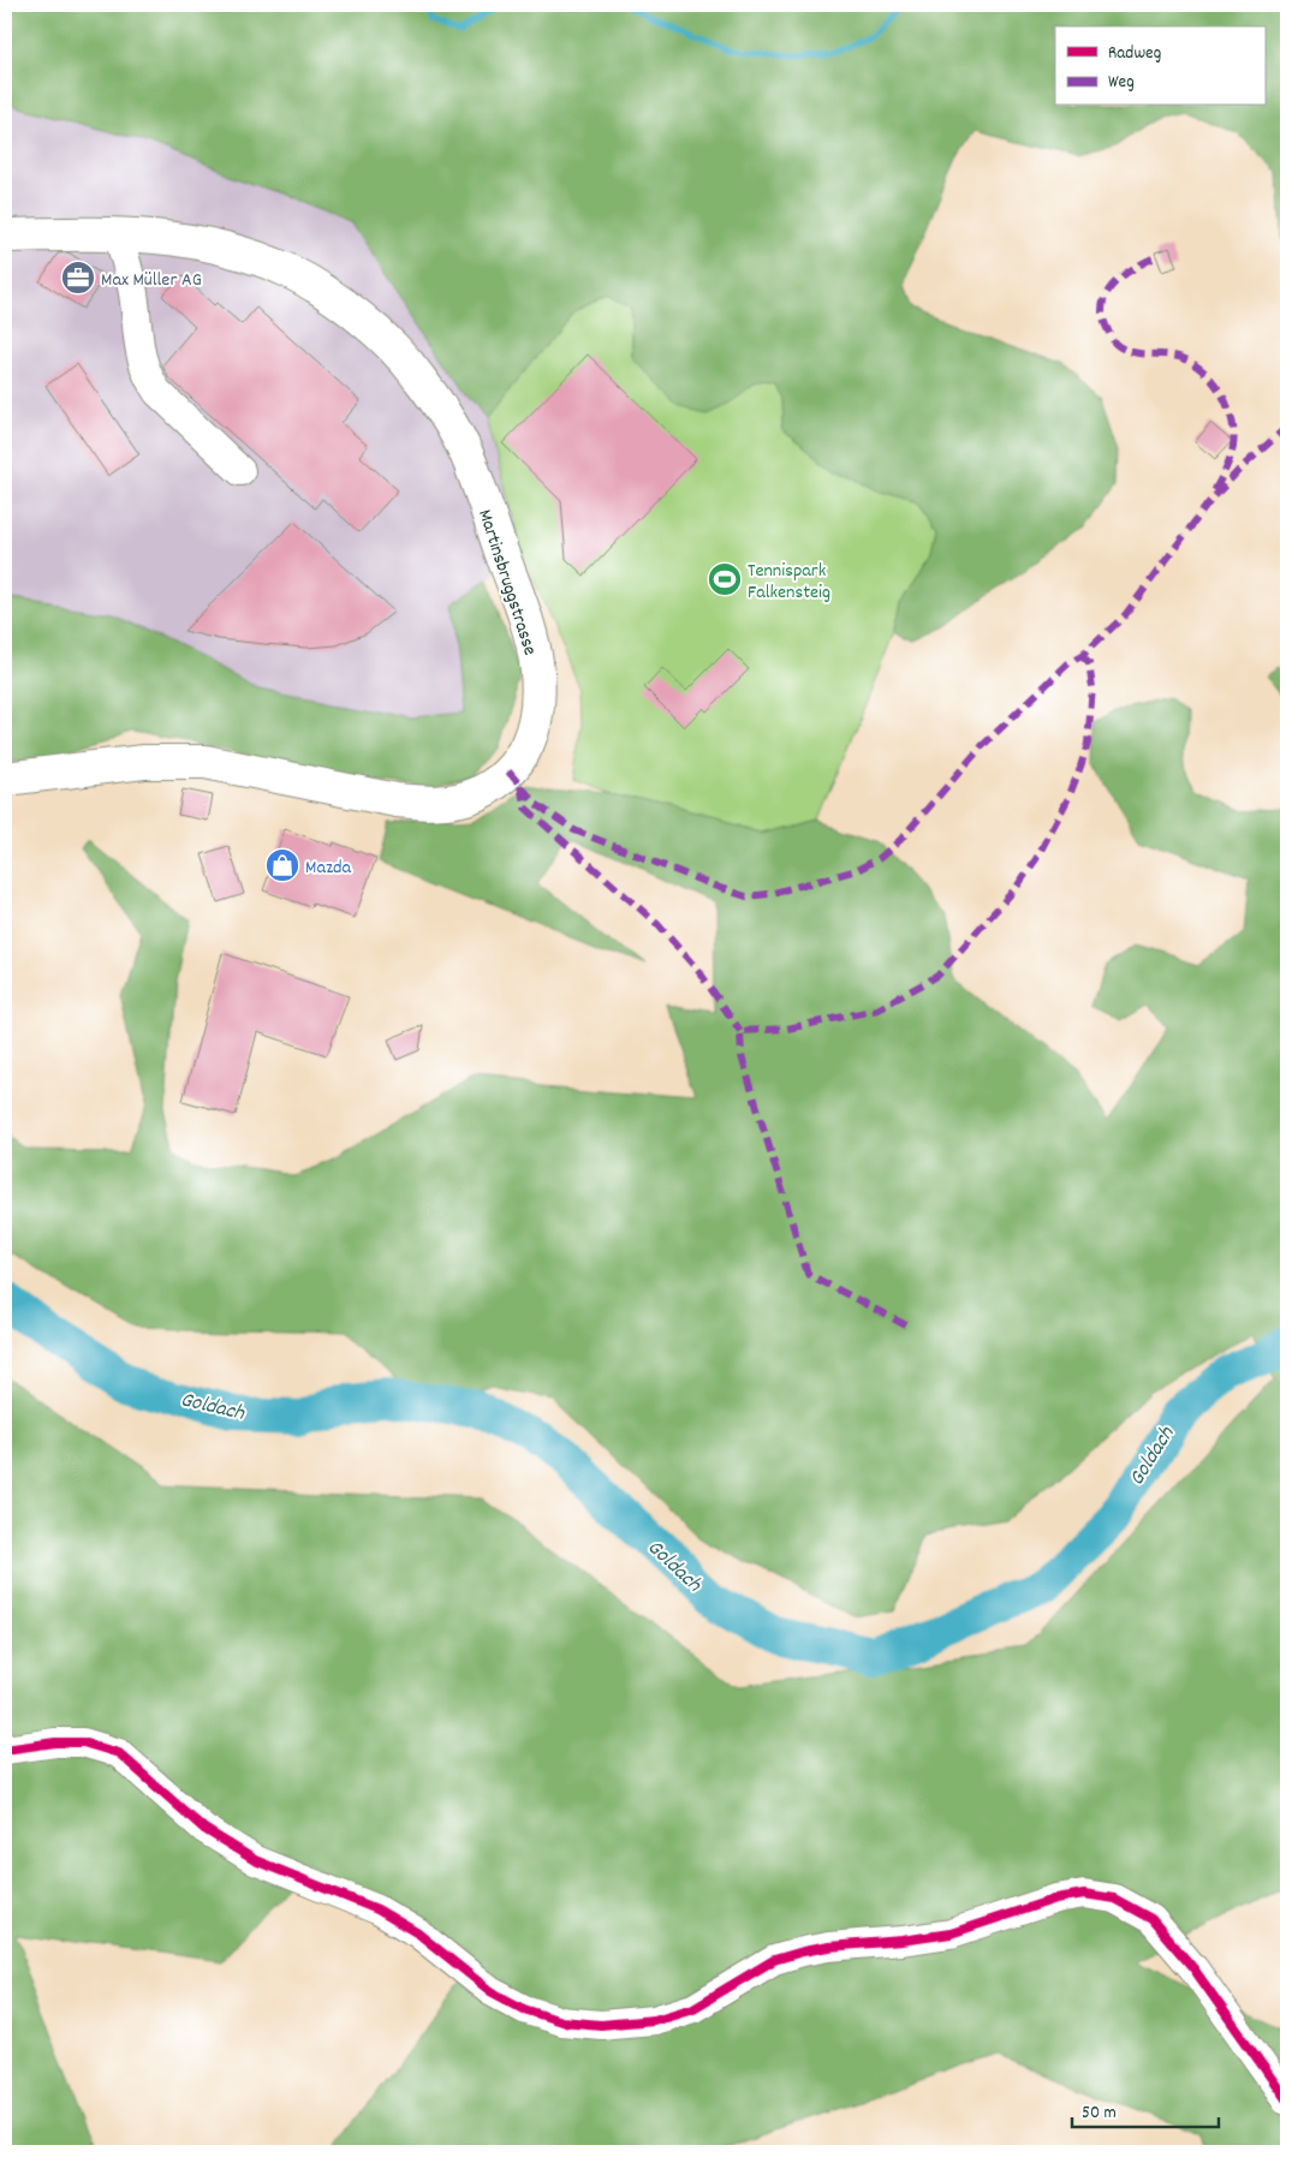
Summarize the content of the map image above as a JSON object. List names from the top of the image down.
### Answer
{
  "streets": {
    "main road": ["Martinsbruggstrasse"]
  },
  "water": ["Goldach"],
  "places": {
    "office": ["Max Müller AG"],
    "sports": ["Tennispark Falkensteig"],
    "shop": ["Mazda"]
  },
  "legend": ["Radweg", "Weg"],
  "scale_bar": "50 m"
}
